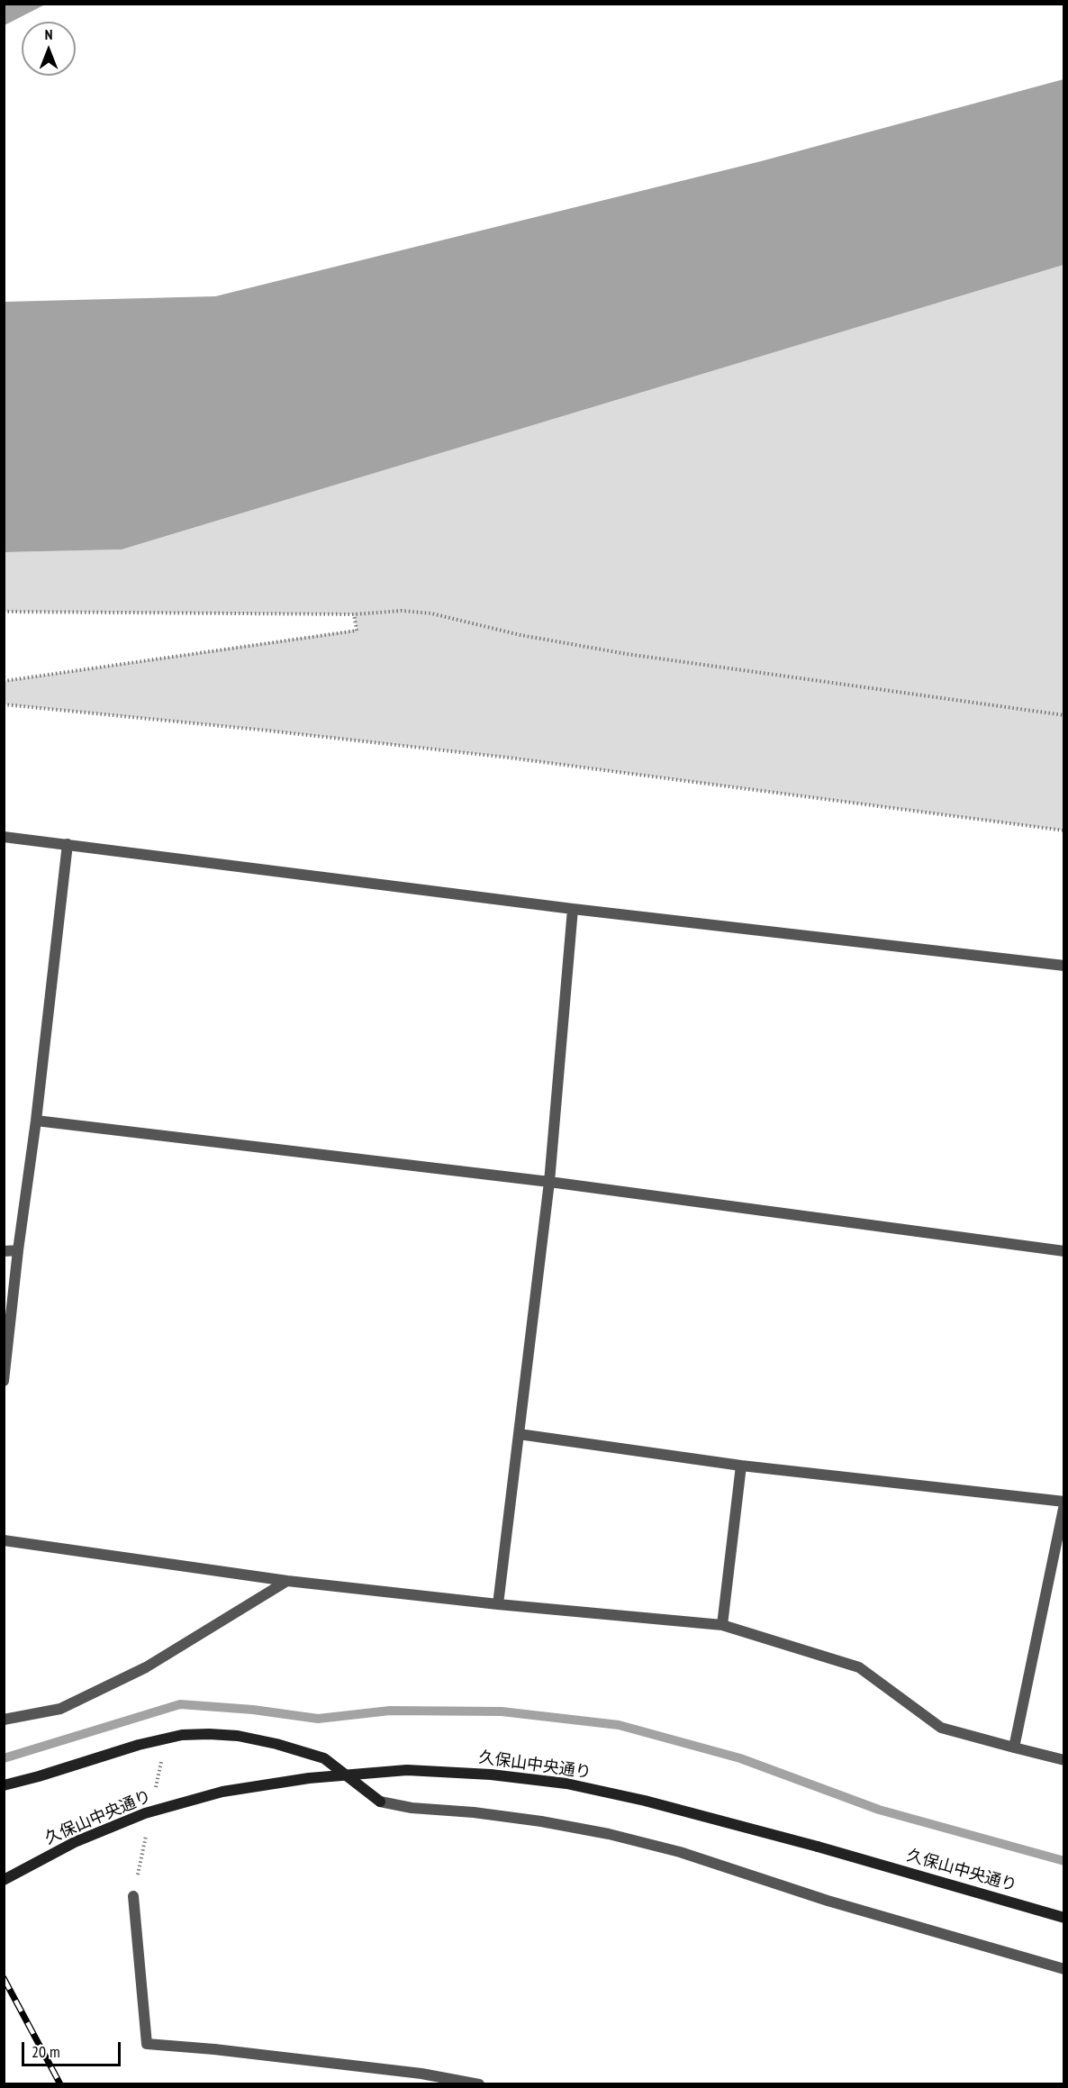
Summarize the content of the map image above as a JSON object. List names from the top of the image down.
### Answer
{
  "streets": {
    "street": ["久保山中央通り"]
  },
  "scale_bar": "20 m",
  "north": "top"
}
